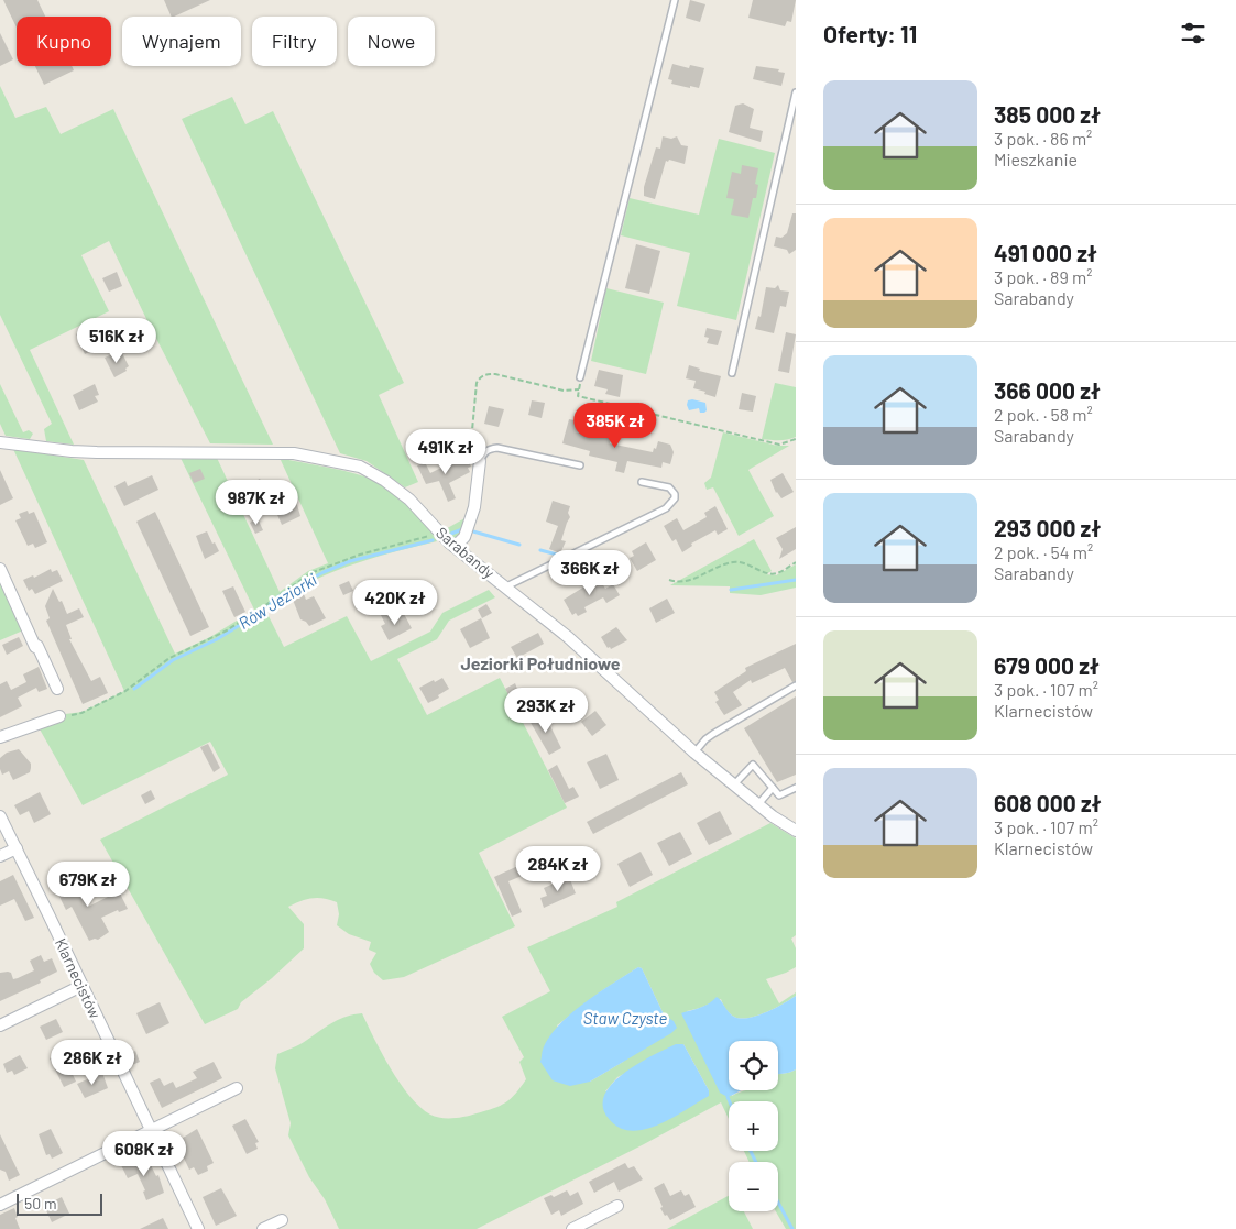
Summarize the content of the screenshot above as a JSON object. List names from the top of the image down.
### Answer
{
  "streets": {
    "street": ["Sarabandy", "Klarnecistów"]
  },
  "districts": ["Jeziorki Południowe"],
  "water": ["Rów Jeziorki", "Staw Czyste"],
  "scale_bar": "50 m",
  "page": {
    "heading": "Oferty: 11",
    "chip": [
      "Kupno",
      "Wynajem",
      "Filtry",
      "Nowe"
    ],
    "list": [
      {
        "name": "385 000 zł",
        "note": "3 pok. · 86 m² · Mieszkanie"
      },
      {
        "name": "491 000 zł",
        "note": "3 pok. · 89 m² · Sarabandy"
      },
      {
        "name": "366 000 zł",
        "note": "2 pok. · 58 m² · Sarabandy"
      },
      {
        "name": "293 000 zł",
        "note": "2 pok. · 54 m² · Sarabandy"
      },
      {
        "name": "679 000 zł",
        "note": "3 pok. · 107 m² · Klarnecistów"
      },
      {
        "name": "608 000 zł",
        "note": "3 pok. · 107 m² · Klarnecistów"
      }
    ],
    "price": [
      "516K zł",
      "385K zł",
      "491K zł",
      "987K zł",
      "366K zł",
      "420K zł",
      "293K zł",
      "284K zł",
      "679K zł",
      "286K zł",
      "608K zł"
    ],
    "map_buttons": ["+", "−"],
    "scale": "50 m"
  }
}
